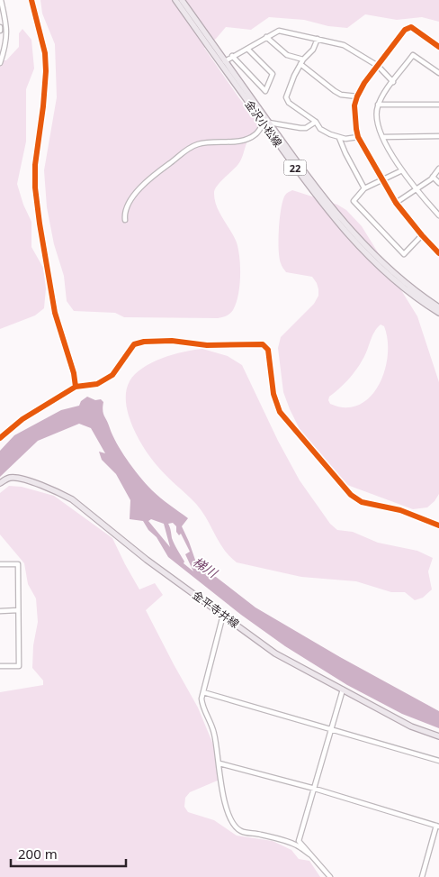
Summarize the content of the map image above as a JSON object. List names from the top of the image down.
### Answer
{
  "streets": {
    "main road": ["金沢小松線", "22", "金平寺井線"]
  },
  "water": ["梯川"],
  "scale_bar": "200 m"
}
